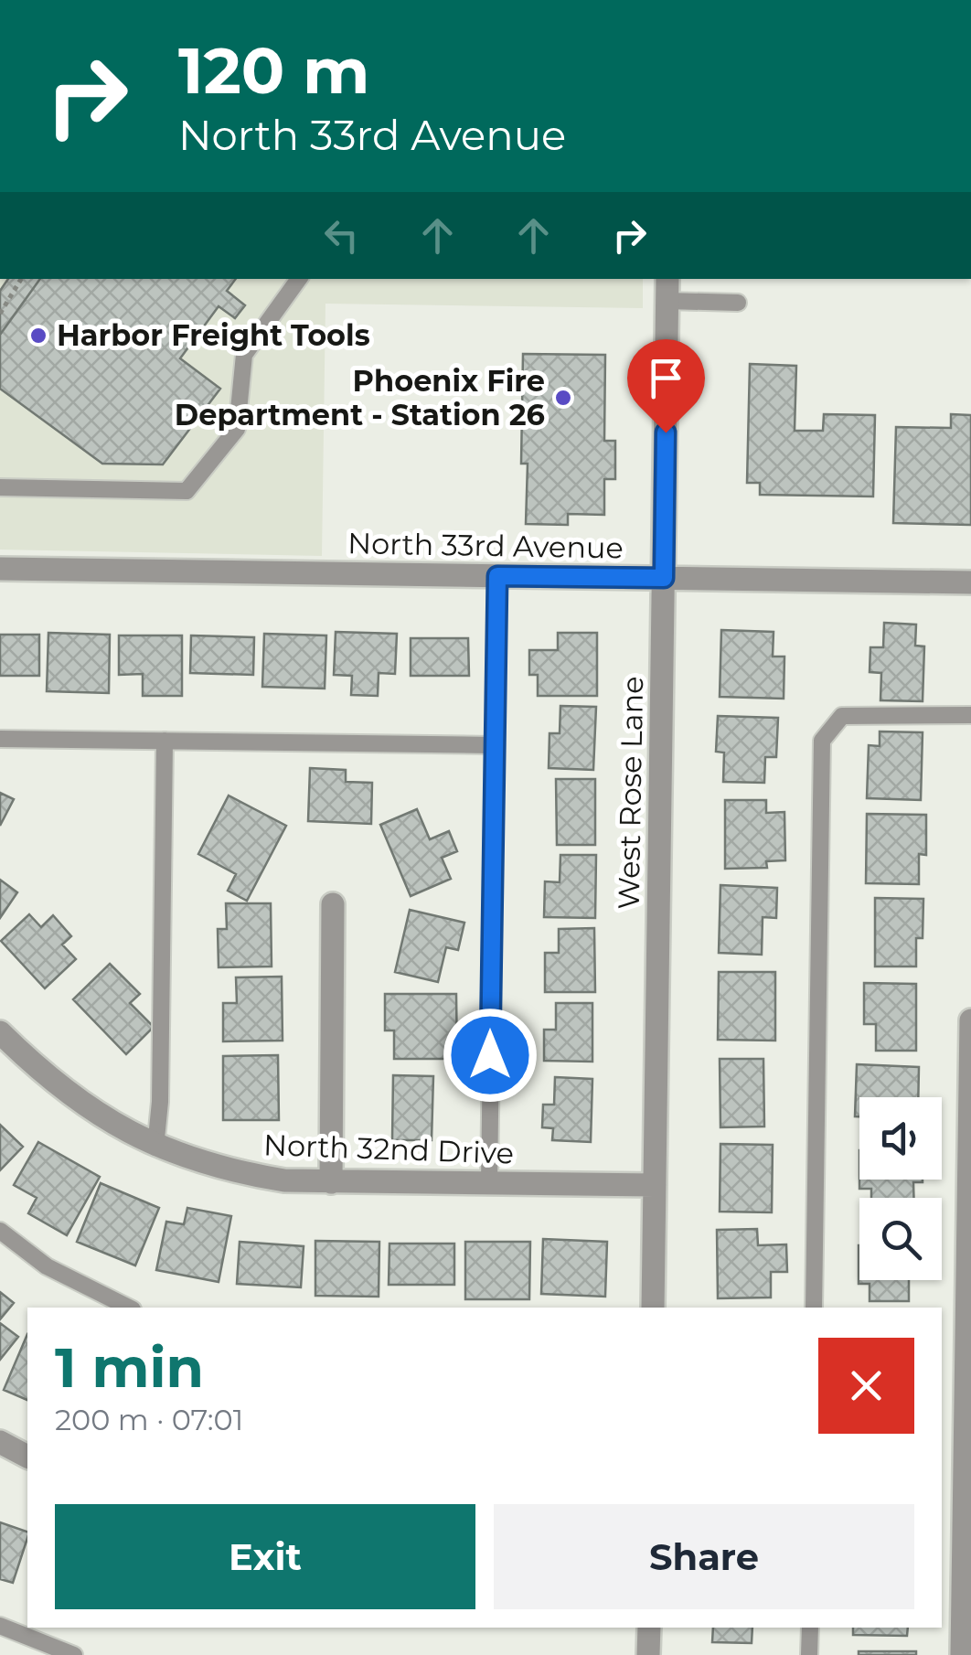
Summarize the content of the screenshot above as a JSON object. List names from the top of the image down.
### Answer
{
  "streets": {
    "street": ["North 33rd Avenue", "West Rose Lane", "North 32nd Drive"]
  },
  "crossings": [
    ["North 33rd Avenue", "West Rose Lane"],
    ["West Rose Lane", "North 32nd Drive"]
  ],
  "places": ["Harbor Freight Tools", "Phoenix Fire Department - Station 26"],
  "page": {
    "turn": ["120 m", "North 33rd Avenue"],
    "heading": ["1 min", "200 m · 07:01"],
    "buttons": ["Exit", "Share"]
  }
}
